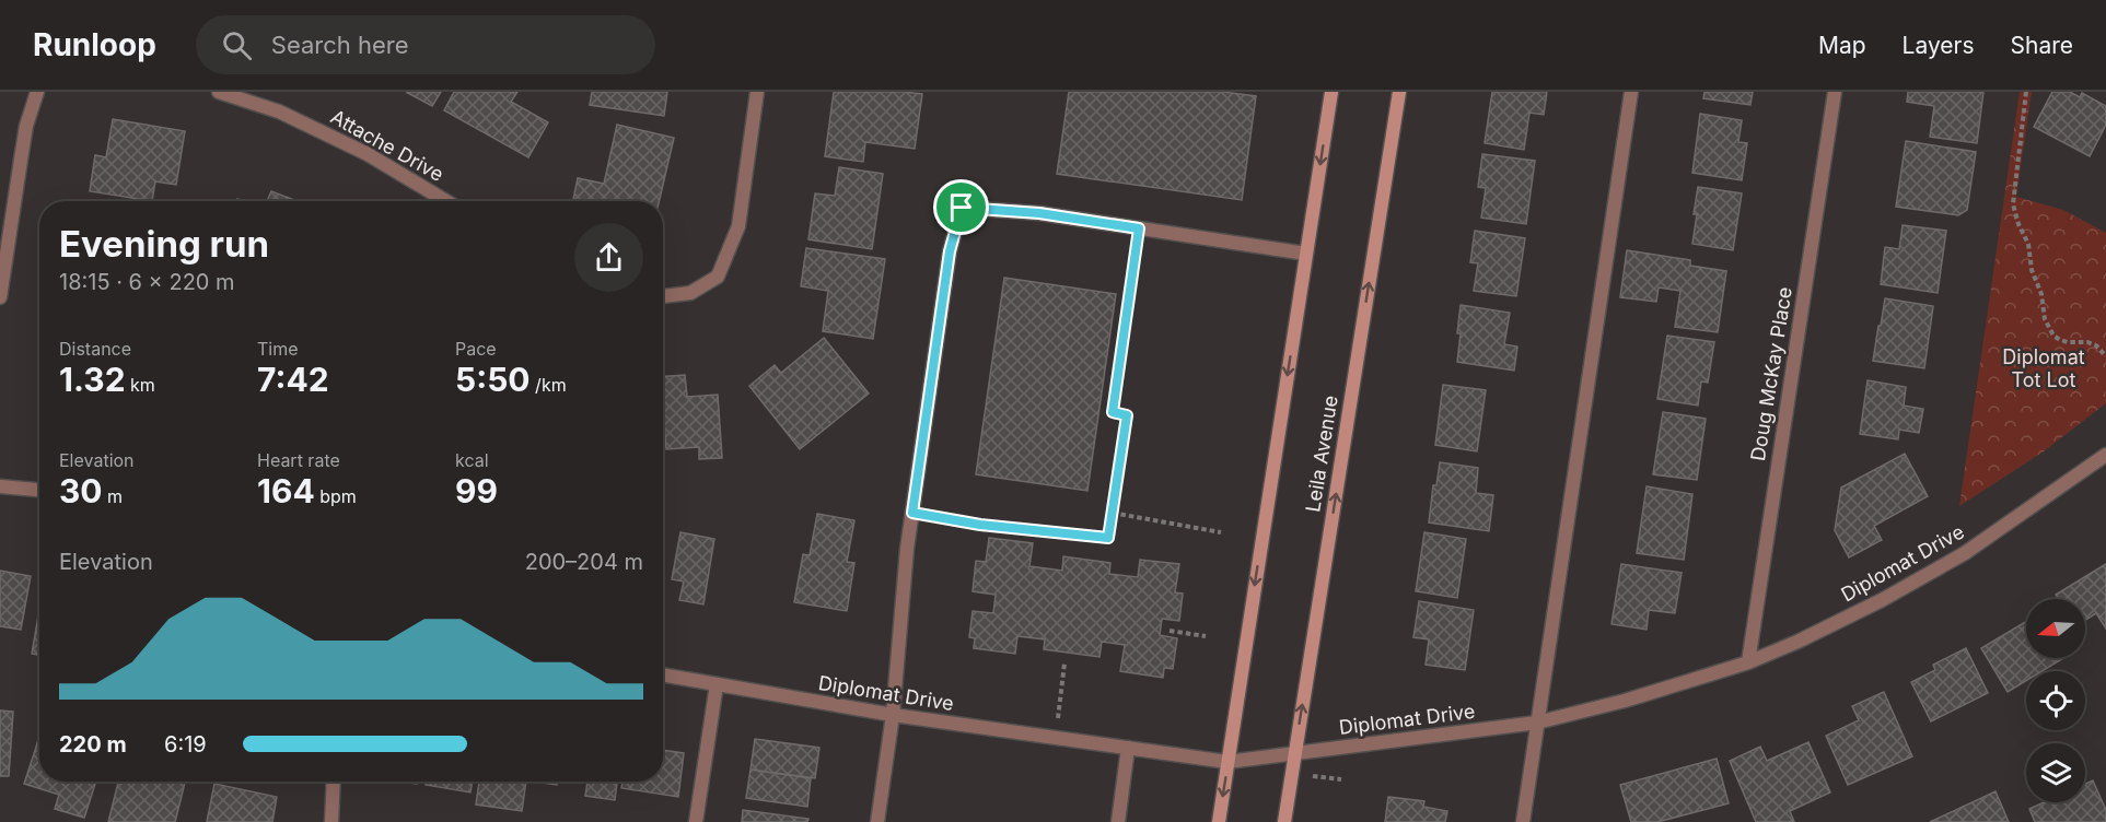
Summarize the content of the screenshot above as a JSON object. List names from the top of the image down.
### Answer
{
  "streets": {
    "main road": ["Leila Avenue"],
    "street": ["Attache Drive", "Doug McKay Place", "Diplomat Drive"]
  },
  "crossings": [
    ["Doug McKay Place", "Diplomat Drive"],
    ["Leila Avenue", "Diplomat Drive"]
  ],
  "parks": ["Diplomat Tot Lot"],
  "north": "left",
  "page": {
    "header": "Runloop",
    "search": "Search here",
    "nav": ["Map", "Layers", "Share"],
    "heading": ["Evening run", "18:15 · 6 × 220 m"],
    "stats": [
      ["Distance", "1.32 km"],
      ["Time", "7:42"],
      ["Pace", "5:50 /km"],
      ["Elevation", "30 m"],
      ["Heart rate", "164 bpm"],
      ["kcal", "99"]
    ],
    "chart": ["Elevation", "200–204 m"],
    "list": [
      {
        "name": "220 m",
        "note": "6:19"
      }
    ]
  }
}
